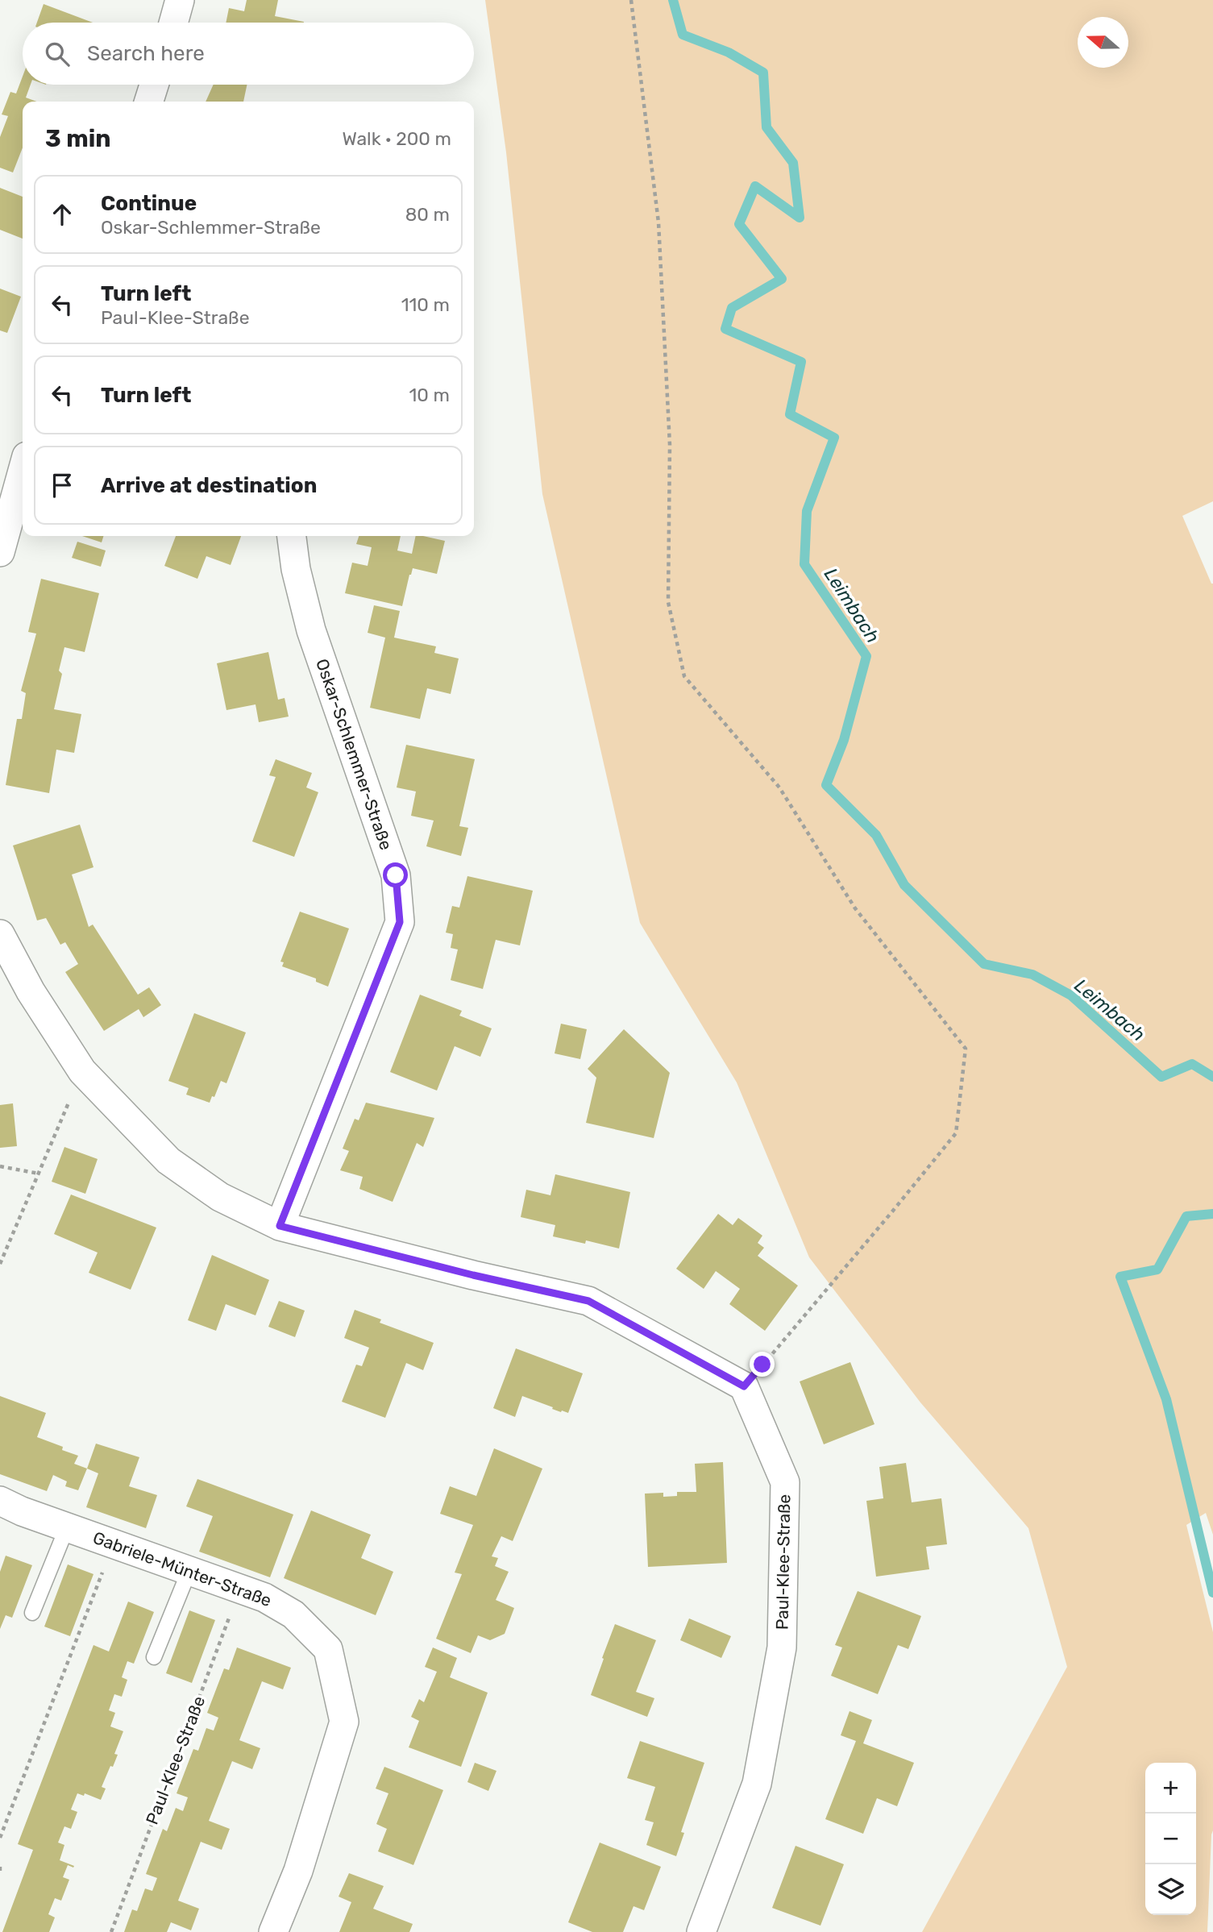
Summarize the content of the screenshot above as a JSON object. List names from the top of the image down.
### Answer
{
  "streets": {
    "street": ["Oskar-Schlemmer-Straße", "Paul-Klee-Straße", "Gabriele-Münter-Straße"]
  },
  "crossings": [
    ["Paul-Klee-Straße", "Gabriele-Münter-Straße"]
  ],
  "water": ["Leimbach"],
  "north": "left",
  "page": {
    "search": "Search here",
    "heading": ["3 min", "Walk · 200 m"],
    "list": [
      ["Continue", "Oskar-Schlemmer-Straße", "80 m"],
      ["Turn left", "Paul-Klee-Straße", "110 m"],
      ["Turn left", "10 m"],
      "Arrive at destination"
    ],
    "map_buttons": ["+", "−"]
  }
}
